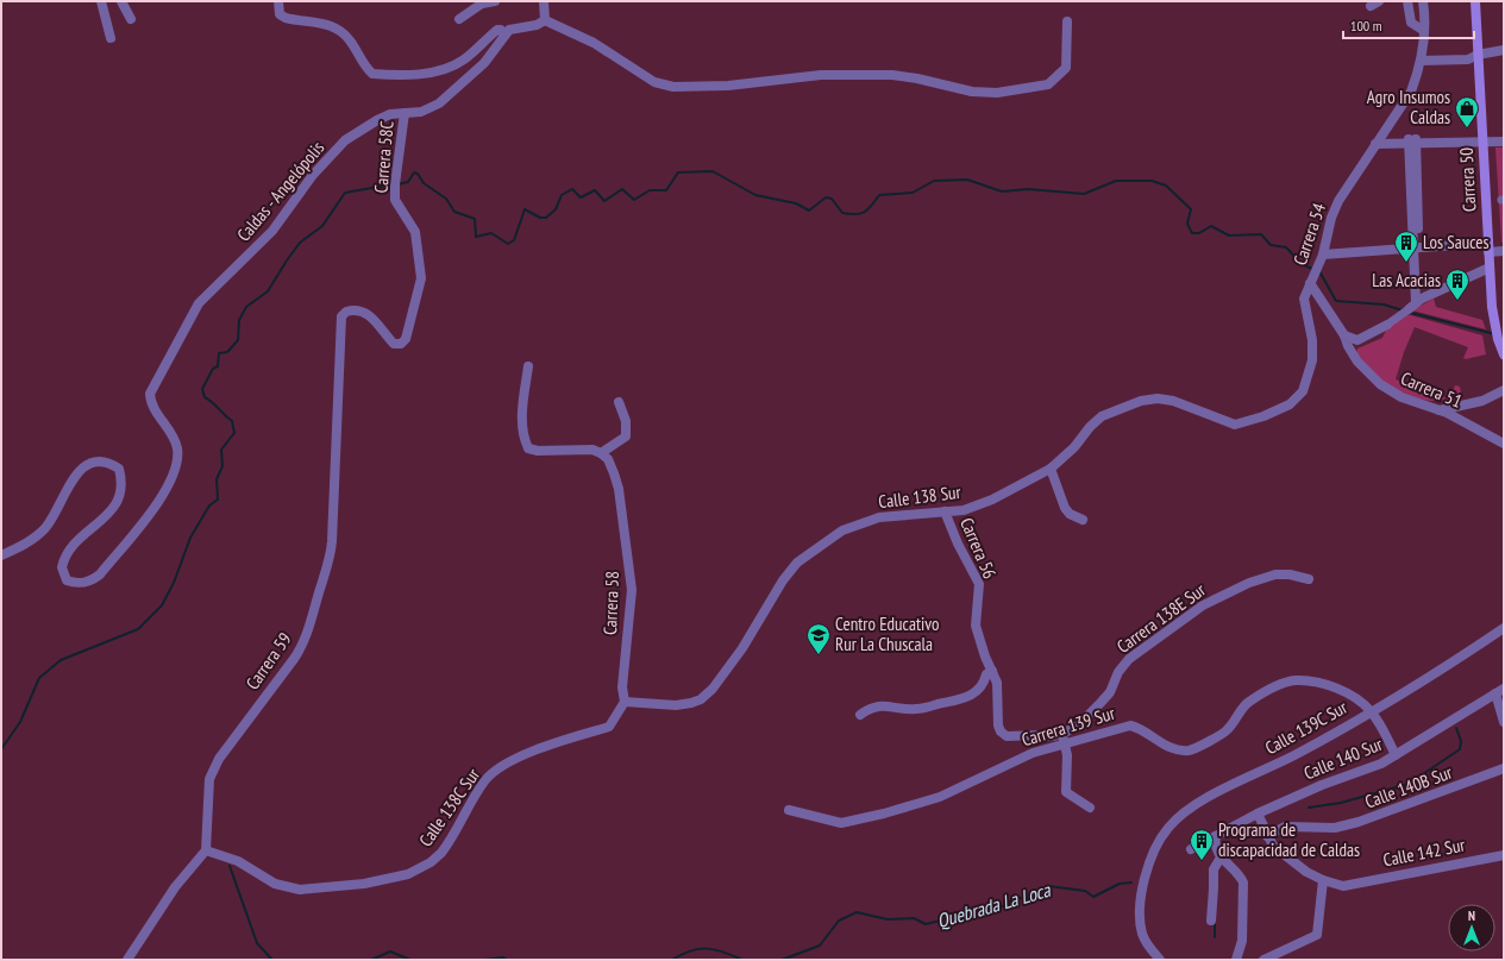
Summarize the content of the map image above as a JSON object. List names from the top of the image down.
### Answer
{
  "streets": {
    "main road": ["Carrera 50"],
    "street": [
      "Carrera 58C",
      "Caldas - Angelópolis",
      "Carrera 54",
      "Carrera 51",
      "Calle 138 Sur",
      "Carrera 56",
      "Carrera 58",
      "Carrera 138E Sur",
      "Carrera 59",
      "Carrera 139 Sur",
      "Calle 139C Sur",
      "Calle 140 Sur",
      "Calle 140B Sur",
      "Calle 138C Sur",
      "Calle 142 Sur"
    ]
  },
  "crossings": [
    ["Carrera 58C", "Caldas - Angelópolis"],
    ["Carrera 58C", "Carrera 59"],
    ["Carrera 54", "Carrera 51"],
    ["Carrera 54", "Calle 138 Sur"],
    ["Calle 138 Sur", "Carrera 56"],
    ["Calle 138 Sur", "Carrera 58"],
    ["Calle 138 Sur", "Calle 138C Sur"],
    ["Carrera 56", "Carrera 138E Sur"],
    ["Carrera 58", "Calle 138C Sur"],
    ["Carrera 59", "Calle 138C Sur"],
    ["Carrera 139 Sur", "Calle 139C Sur"],
    ["Calle 140 Sur", "Calle 142 Sur"],
    ["Calle 140B Sur", "Calle 142 Sur"]
  ],
  "water": ["Quebrada La Loca"],
  "places": {
    "shop": ["Agro Insumos Caldas"],
    "building": ["Los Sauces", "Las Acacias", "Programa de discapacidad de Caldas"],
    "school or university": ["Centro Educativo Rur La Chuscala"]
  },
  "scale_bar": "100 m",
  "north": "top"
}
